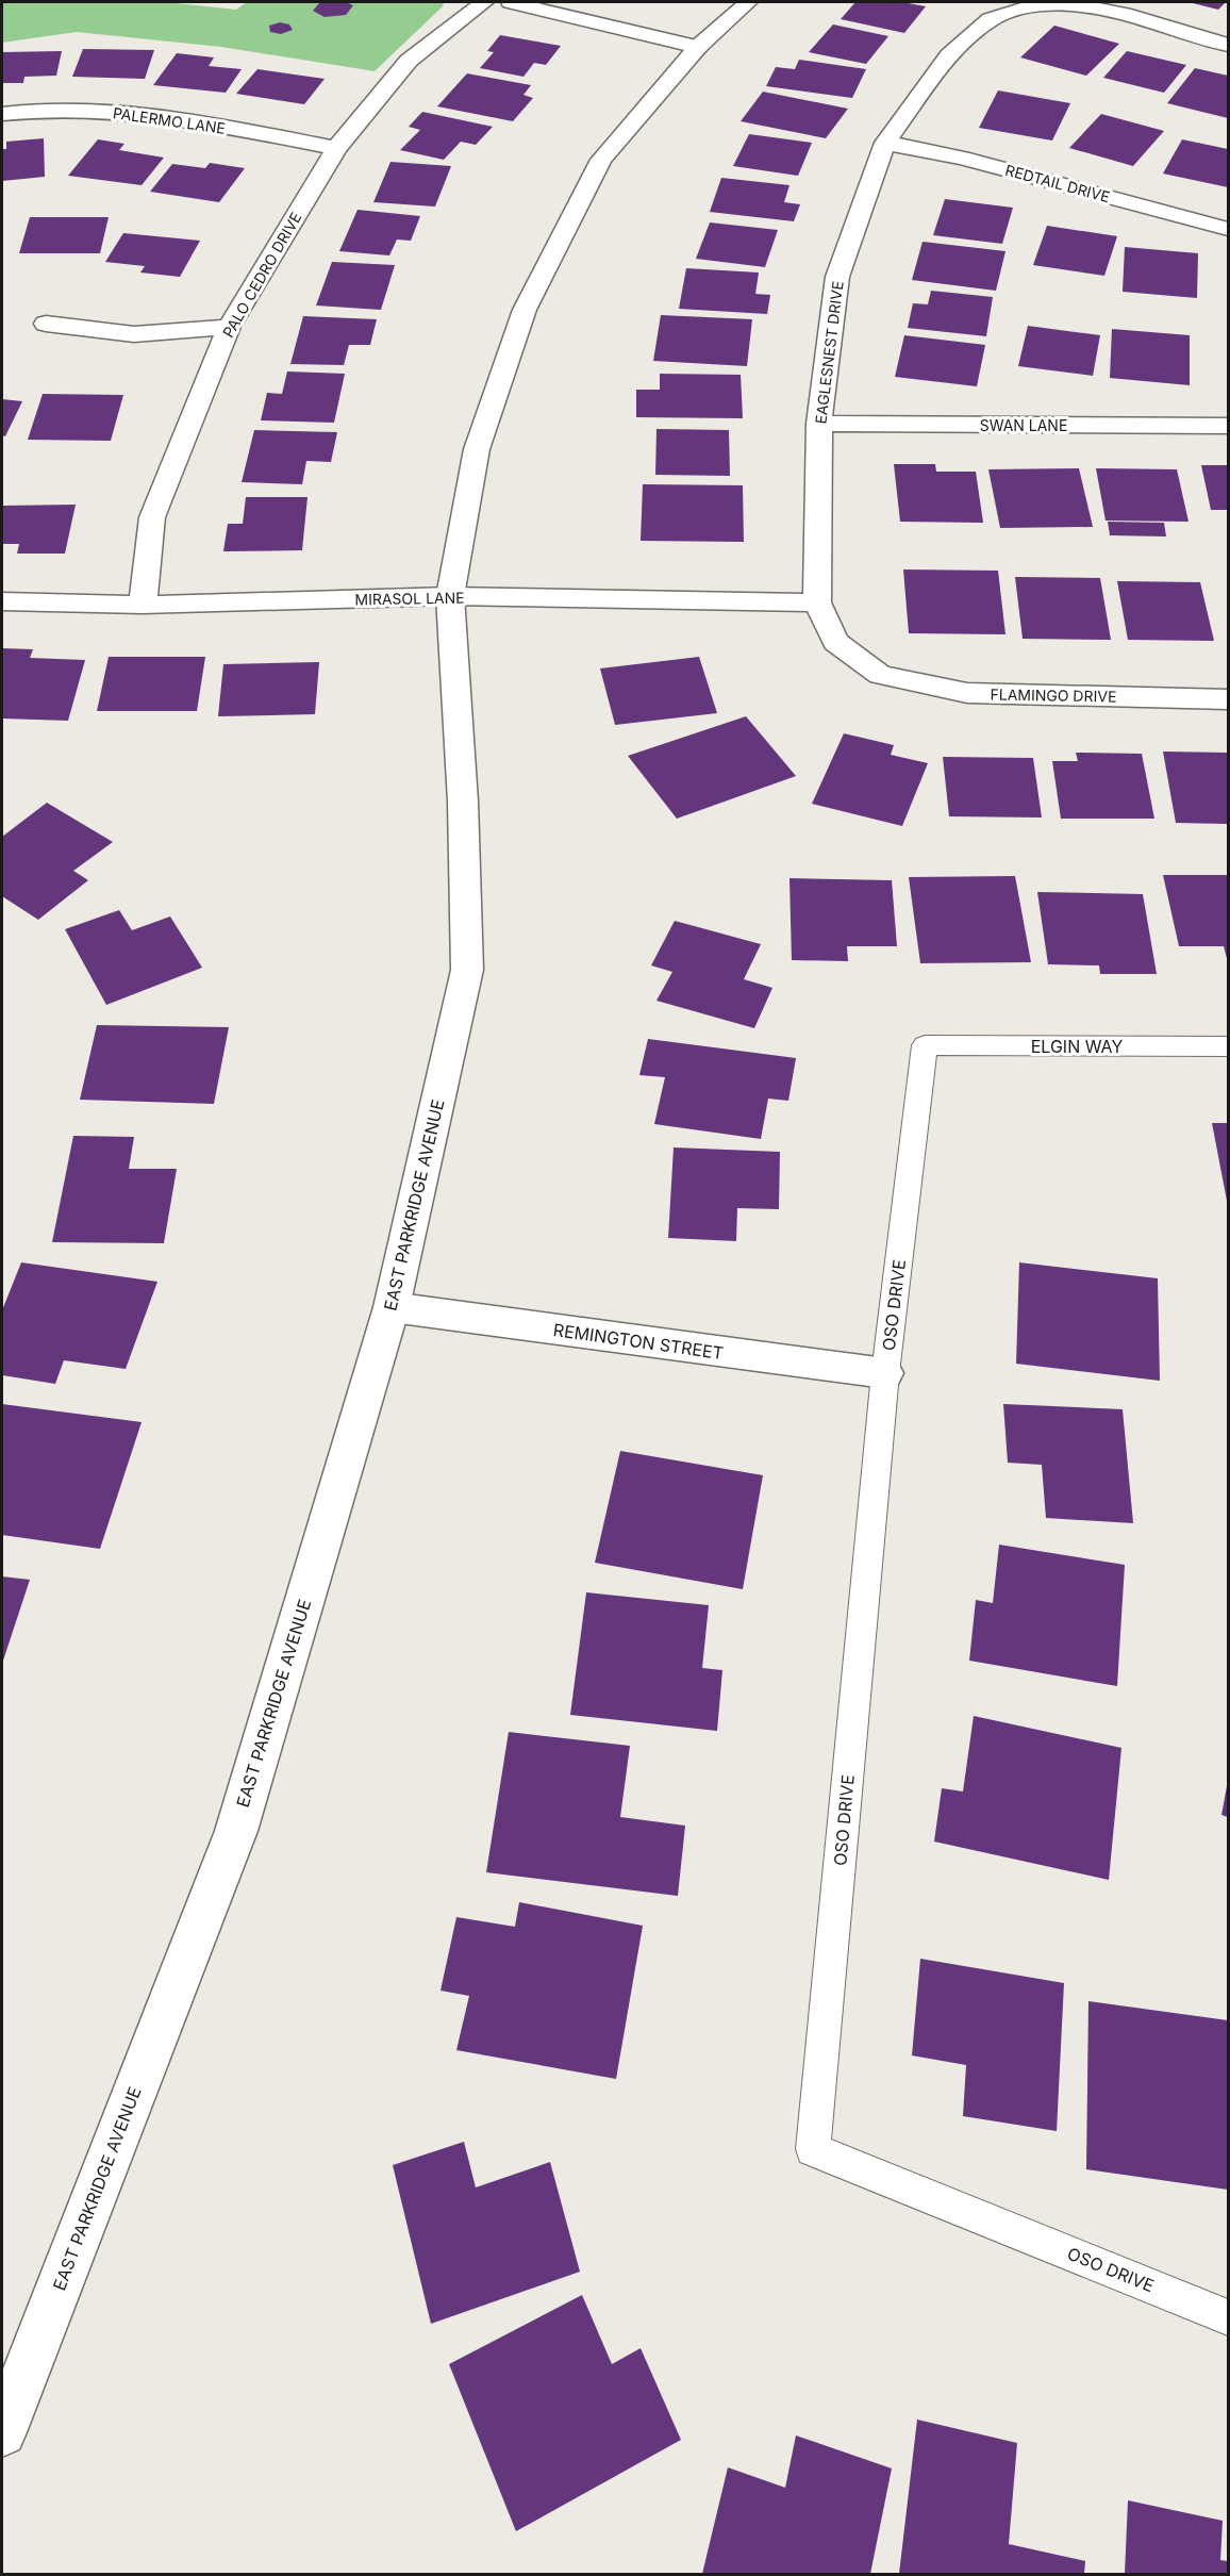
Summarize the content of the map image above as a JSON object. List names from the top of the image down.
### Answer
{
  "streets": {
    "street": [
      "PALERMO LANE",
      "REDTAIL DRIVE",
      "PALO CEDRO DRIVE",
      "EAGLESNEST DRIVE",
      "SWAN LANE",
      "MIRASOL LANE",
      "FLAMINGO DRIVE",
      "EAST PARKRIDGE AVENUE",
      "REMINGTON STREET"
    ],
    "lane": ["ELGIN WAY", "OSO DRIVE"]
  },
  "crossings": [
    ["PALERMO LANE", "PALO CEDRO DRIVE"],
    ["REDTAIL DRIVE", "EAGLESNEST DRIVE"],
    ["PALO CEDRO DRIVE", "MIRASOL LANE"],
    ["EAGLESNEST DRIVE", "SWAN LANE"],
    ["EAGLESNEST DRIVE", "MIRASOL LANE"],
    ["EAGLESNEST DRIVE", "FLAMINGO DRIVE"],
    ["MIRASOL LANE", "EAST PARKRIDGE AVENUE"],
    ["ELGIN WAY", "OSO DRIVE"],
    ["EAST PARKRIDGE AVENUE", "REMINGTON STREET"],
    ["OSO DRIVE", "REMINGTON STREET"]
  ]
}
